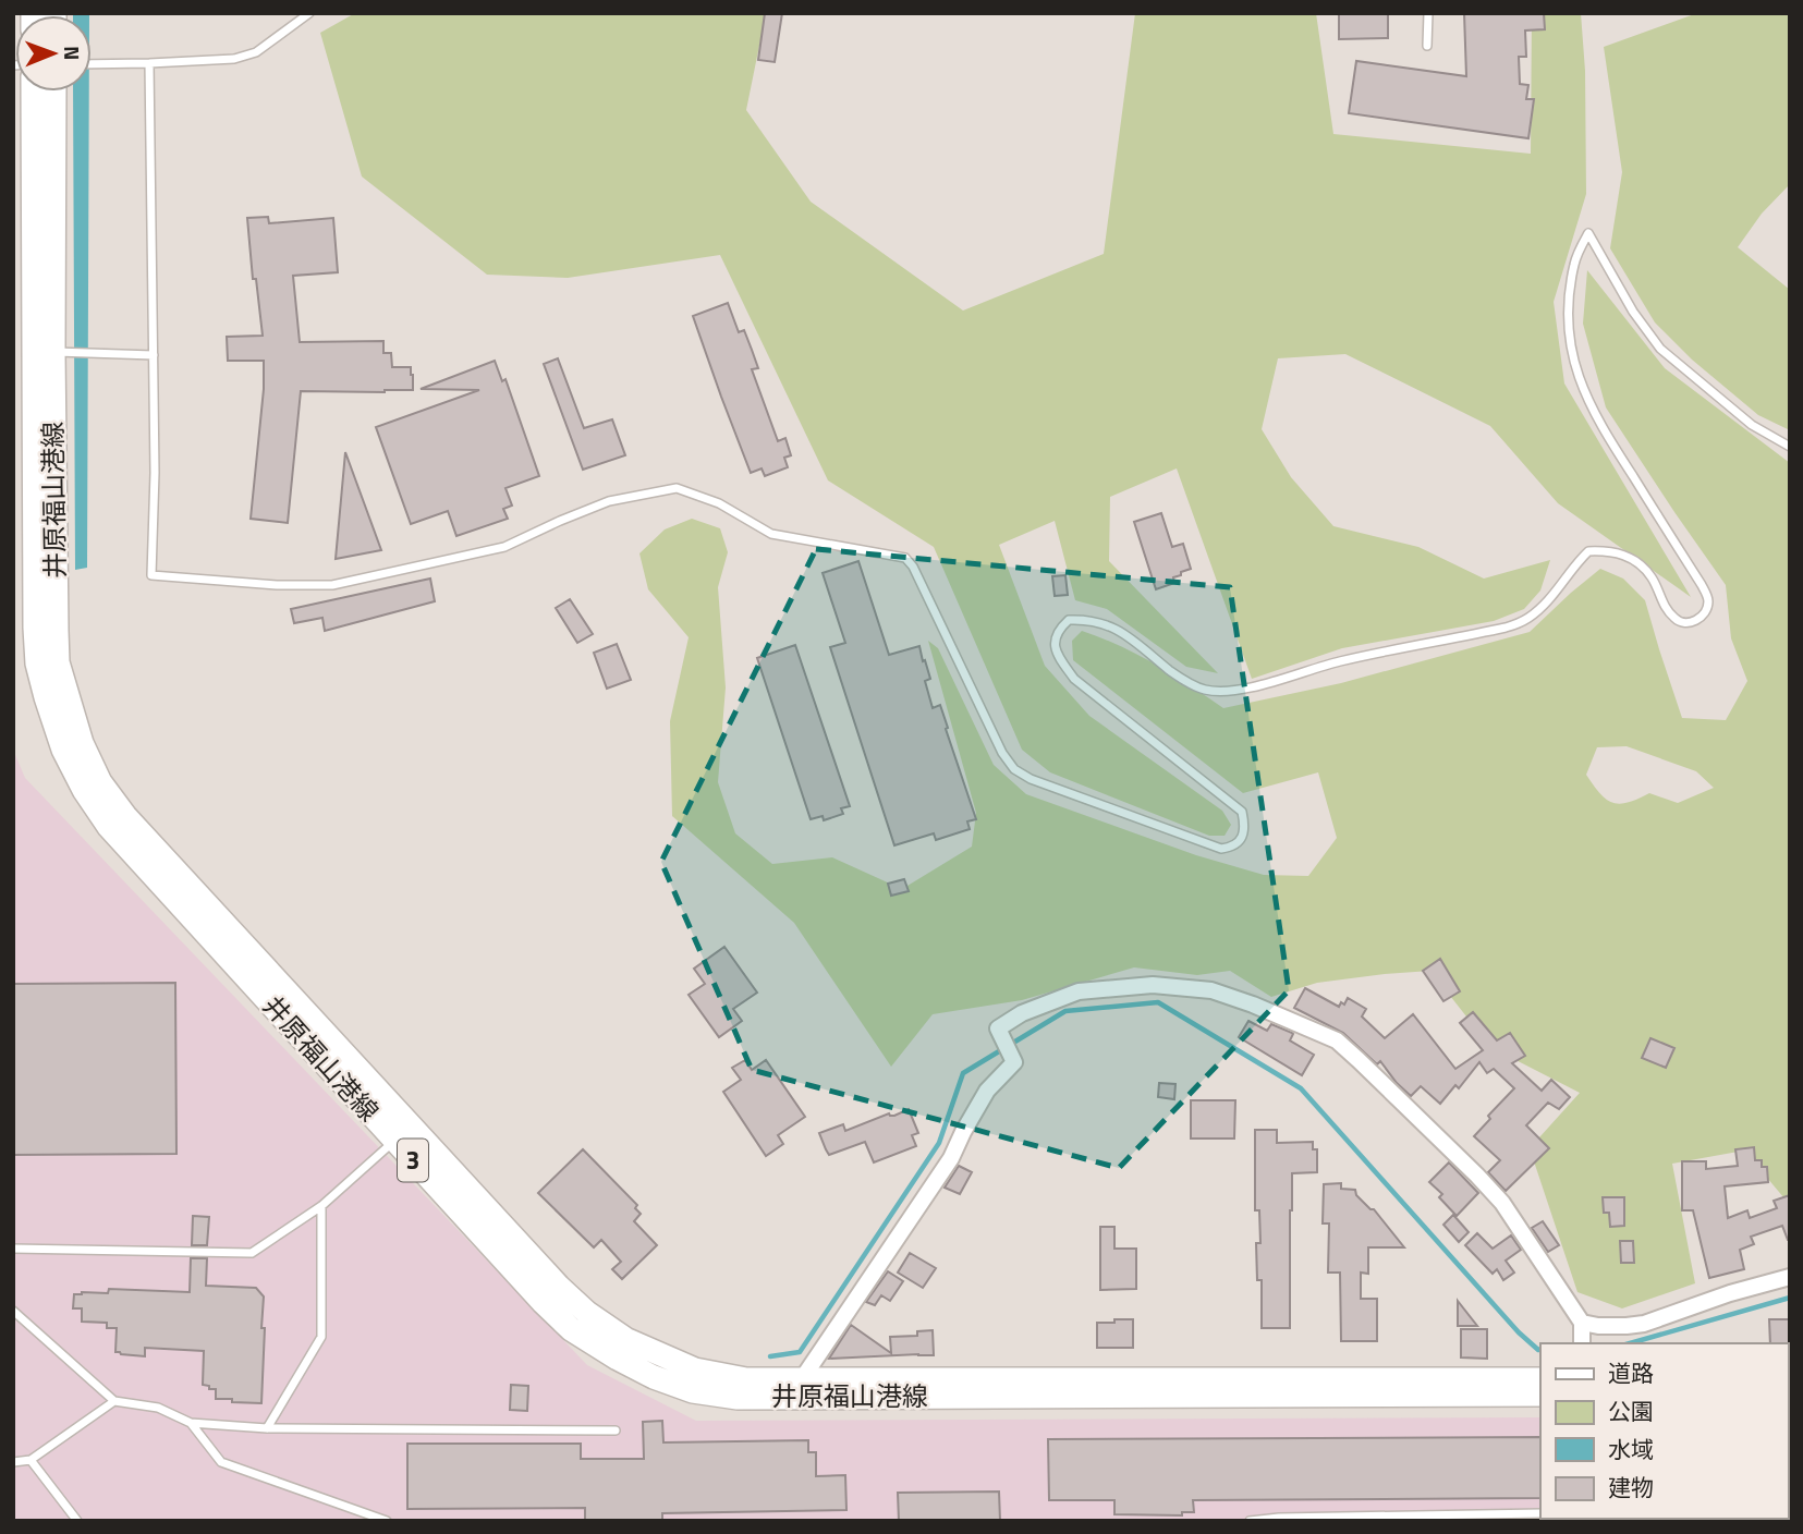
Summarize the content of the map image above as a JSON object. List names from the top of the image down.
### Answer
{
  "streets": {
    "main road": ["井原福山港線", "3"]
  },
  "legend": [
    "道路",
    "公園",
    "水域",
    "建物"
  ],
  "north": "right"
}
